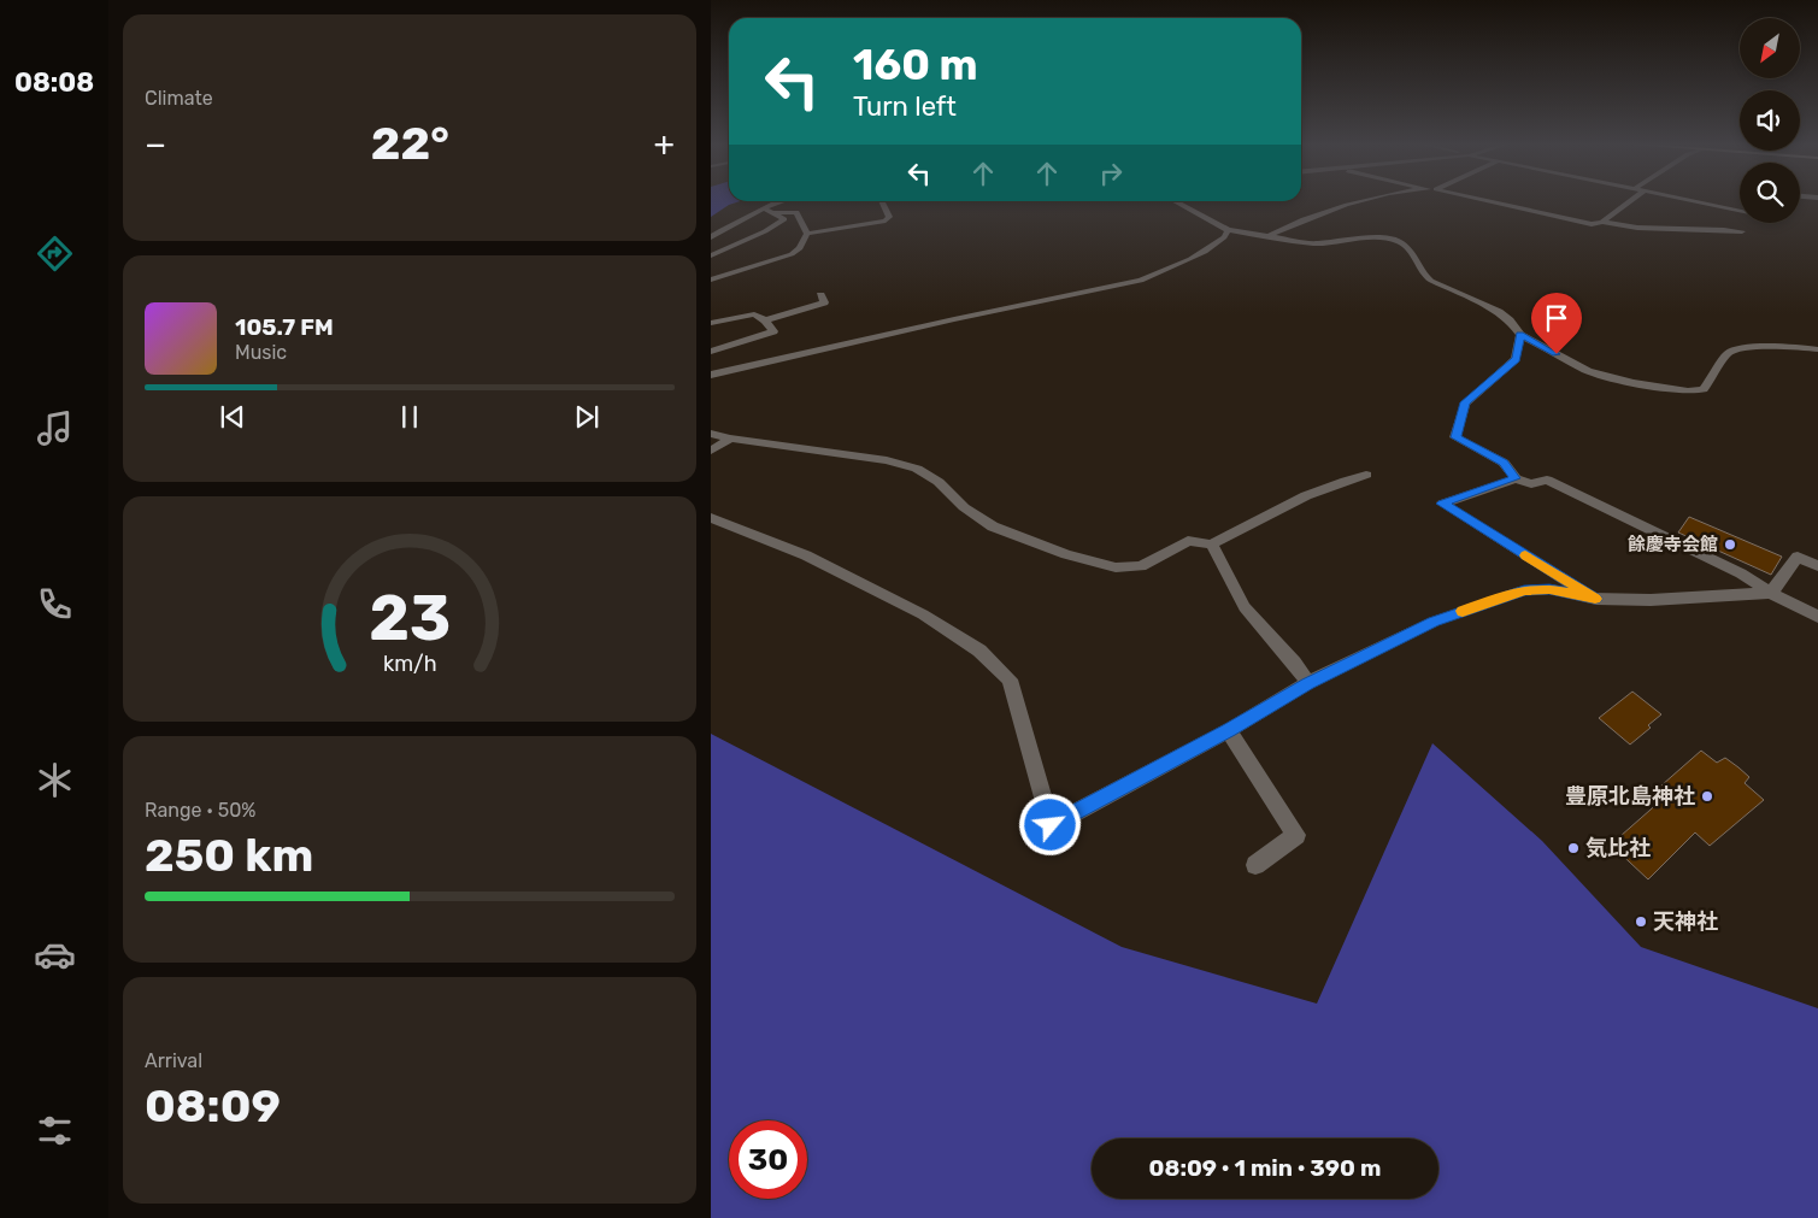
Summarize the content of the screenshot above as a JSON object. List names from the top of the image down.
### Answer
{
  "places": [
    "餘慶寺会館",
    "豊原北島神社",
    "気比社",
    "天神社"
  ],
  "north": "bottom left",
  "page": {
    "tabs": "08:08",
    "tile": [
      "Climate",
      ["Range · 50%", "250 km"],
      ["Arrival", "08:09"]
    ],
    "turn": ["160 m", "Turn left"],
    "heat": ["−", "22°", "+"],
    "song": ["105.7 FM", "Music"],
    "limit": "30",
    "trip": "08:09 · 1 min · 390 m",
    "gauge": ["23", "km/h"]
  }
}
